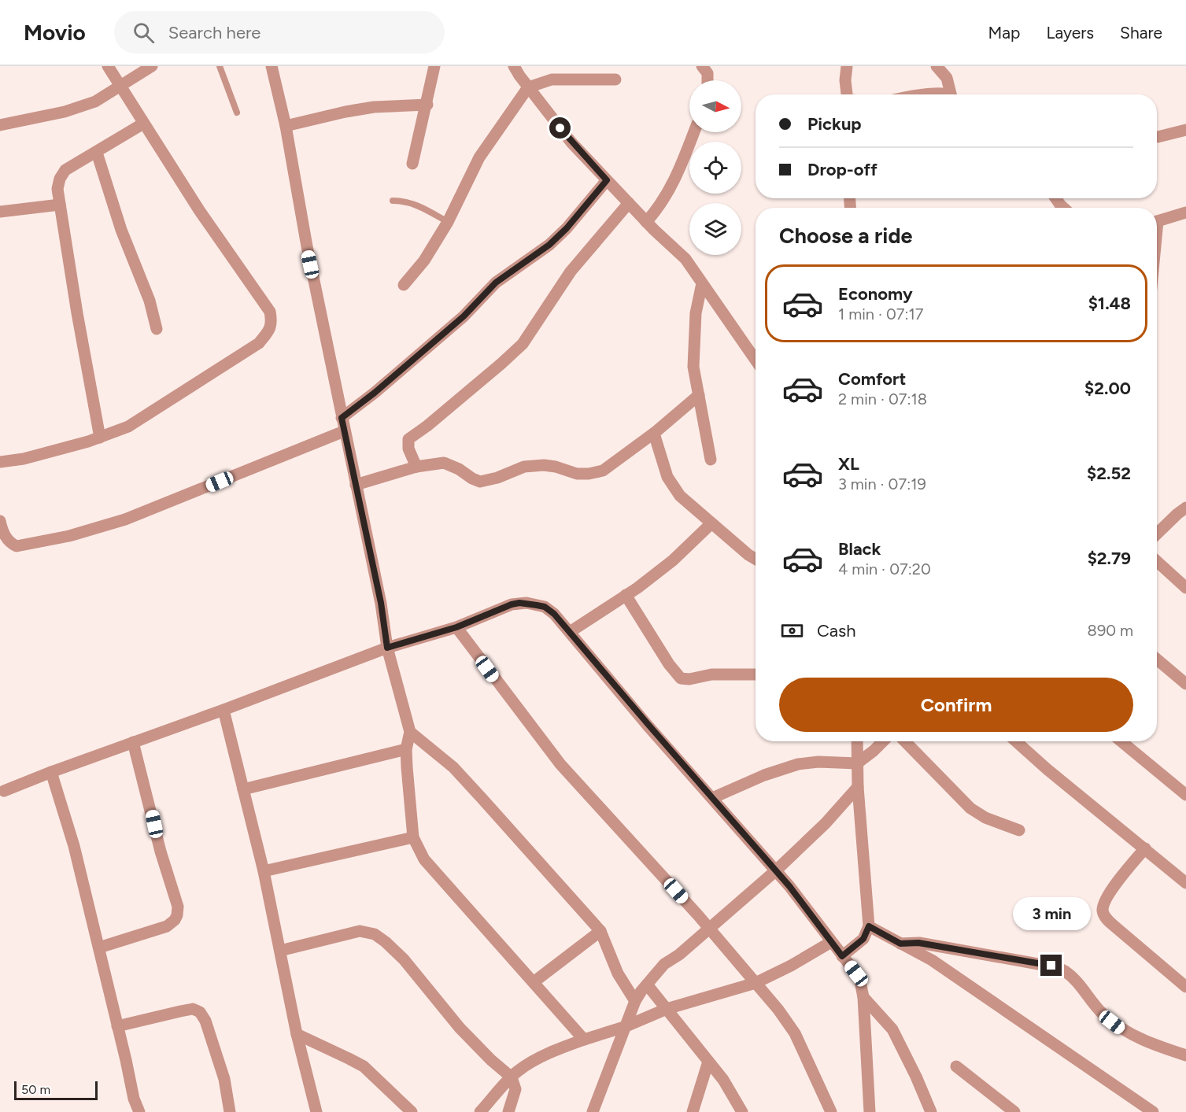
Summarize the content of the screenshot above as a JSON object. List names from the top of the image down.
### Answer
{
  "scale_bar": "50 m",
  "north": "right",
  "page": {
    "header": "Movio",
    "search": "Search here",
    "nav": ["Map", "Layers", "Share"],
    "banner": ["Pickup", "Drop-off"],
    "heading": "Choose a ride",
    "list": [
      {
        "name": "Economy",
        "note": "1 min · 07:17",
        "value": "$1.48"
      },
      {
        "name": "Comfort",
        "note": "2 min · 07:18",
        "value": "$2.00"
      },
      {
        "name": "XL",
        "note": "3 min · 07:19",
        "value": "$2.52"
      },
      {
        "name": "Black",
        "note": "4 min · 07:20",
        "value": "$2.79"
      }
    ],
    "pay": ["Cash", "890 m"],
    "buttons": "Confirm",
    "bubble": "3 min",
    "scale": "50 m"
  }
}
